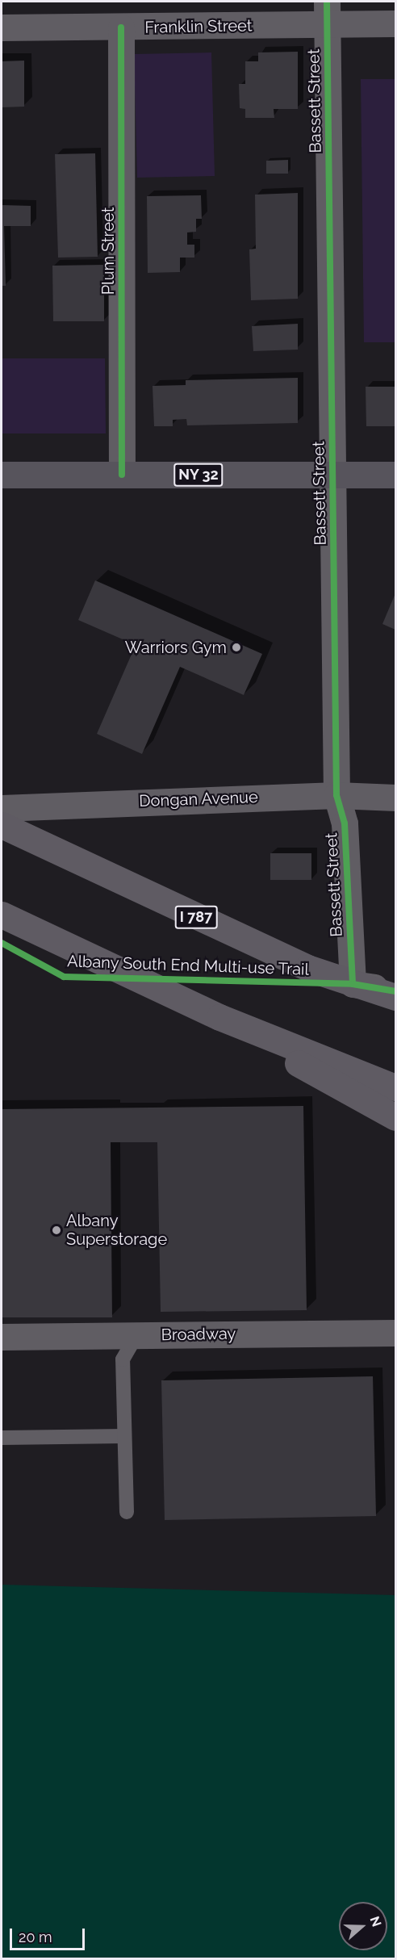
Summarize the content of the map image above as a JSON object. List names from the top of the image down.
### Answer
{
  "streets": {
    "highway": ["I 787"],
    "main road": ["NY 32"],
    "street": [
      "Franklin Street",
      "Bassett Street",
      "Plum Street",
      "Dongan Avenue",
      "Broadway"
    ],
    "cycle path": ["Albany South End Multi-use Trail"]
  },
  "crossings": [
    ["Franklin Street", "Bassett Street"],
    ["Franklin Street", "Plum Street"],
    ["Bassett Street", "NY 32"],
    ["Bassett Street", "Dongan Avenue"],
    ["Plum Street", "NY 32"]
  ],
  "places": ["Warriors Gym", "Albany Superstorage"],
  "scale_bar": "20 m",
  "north": "right"
}
